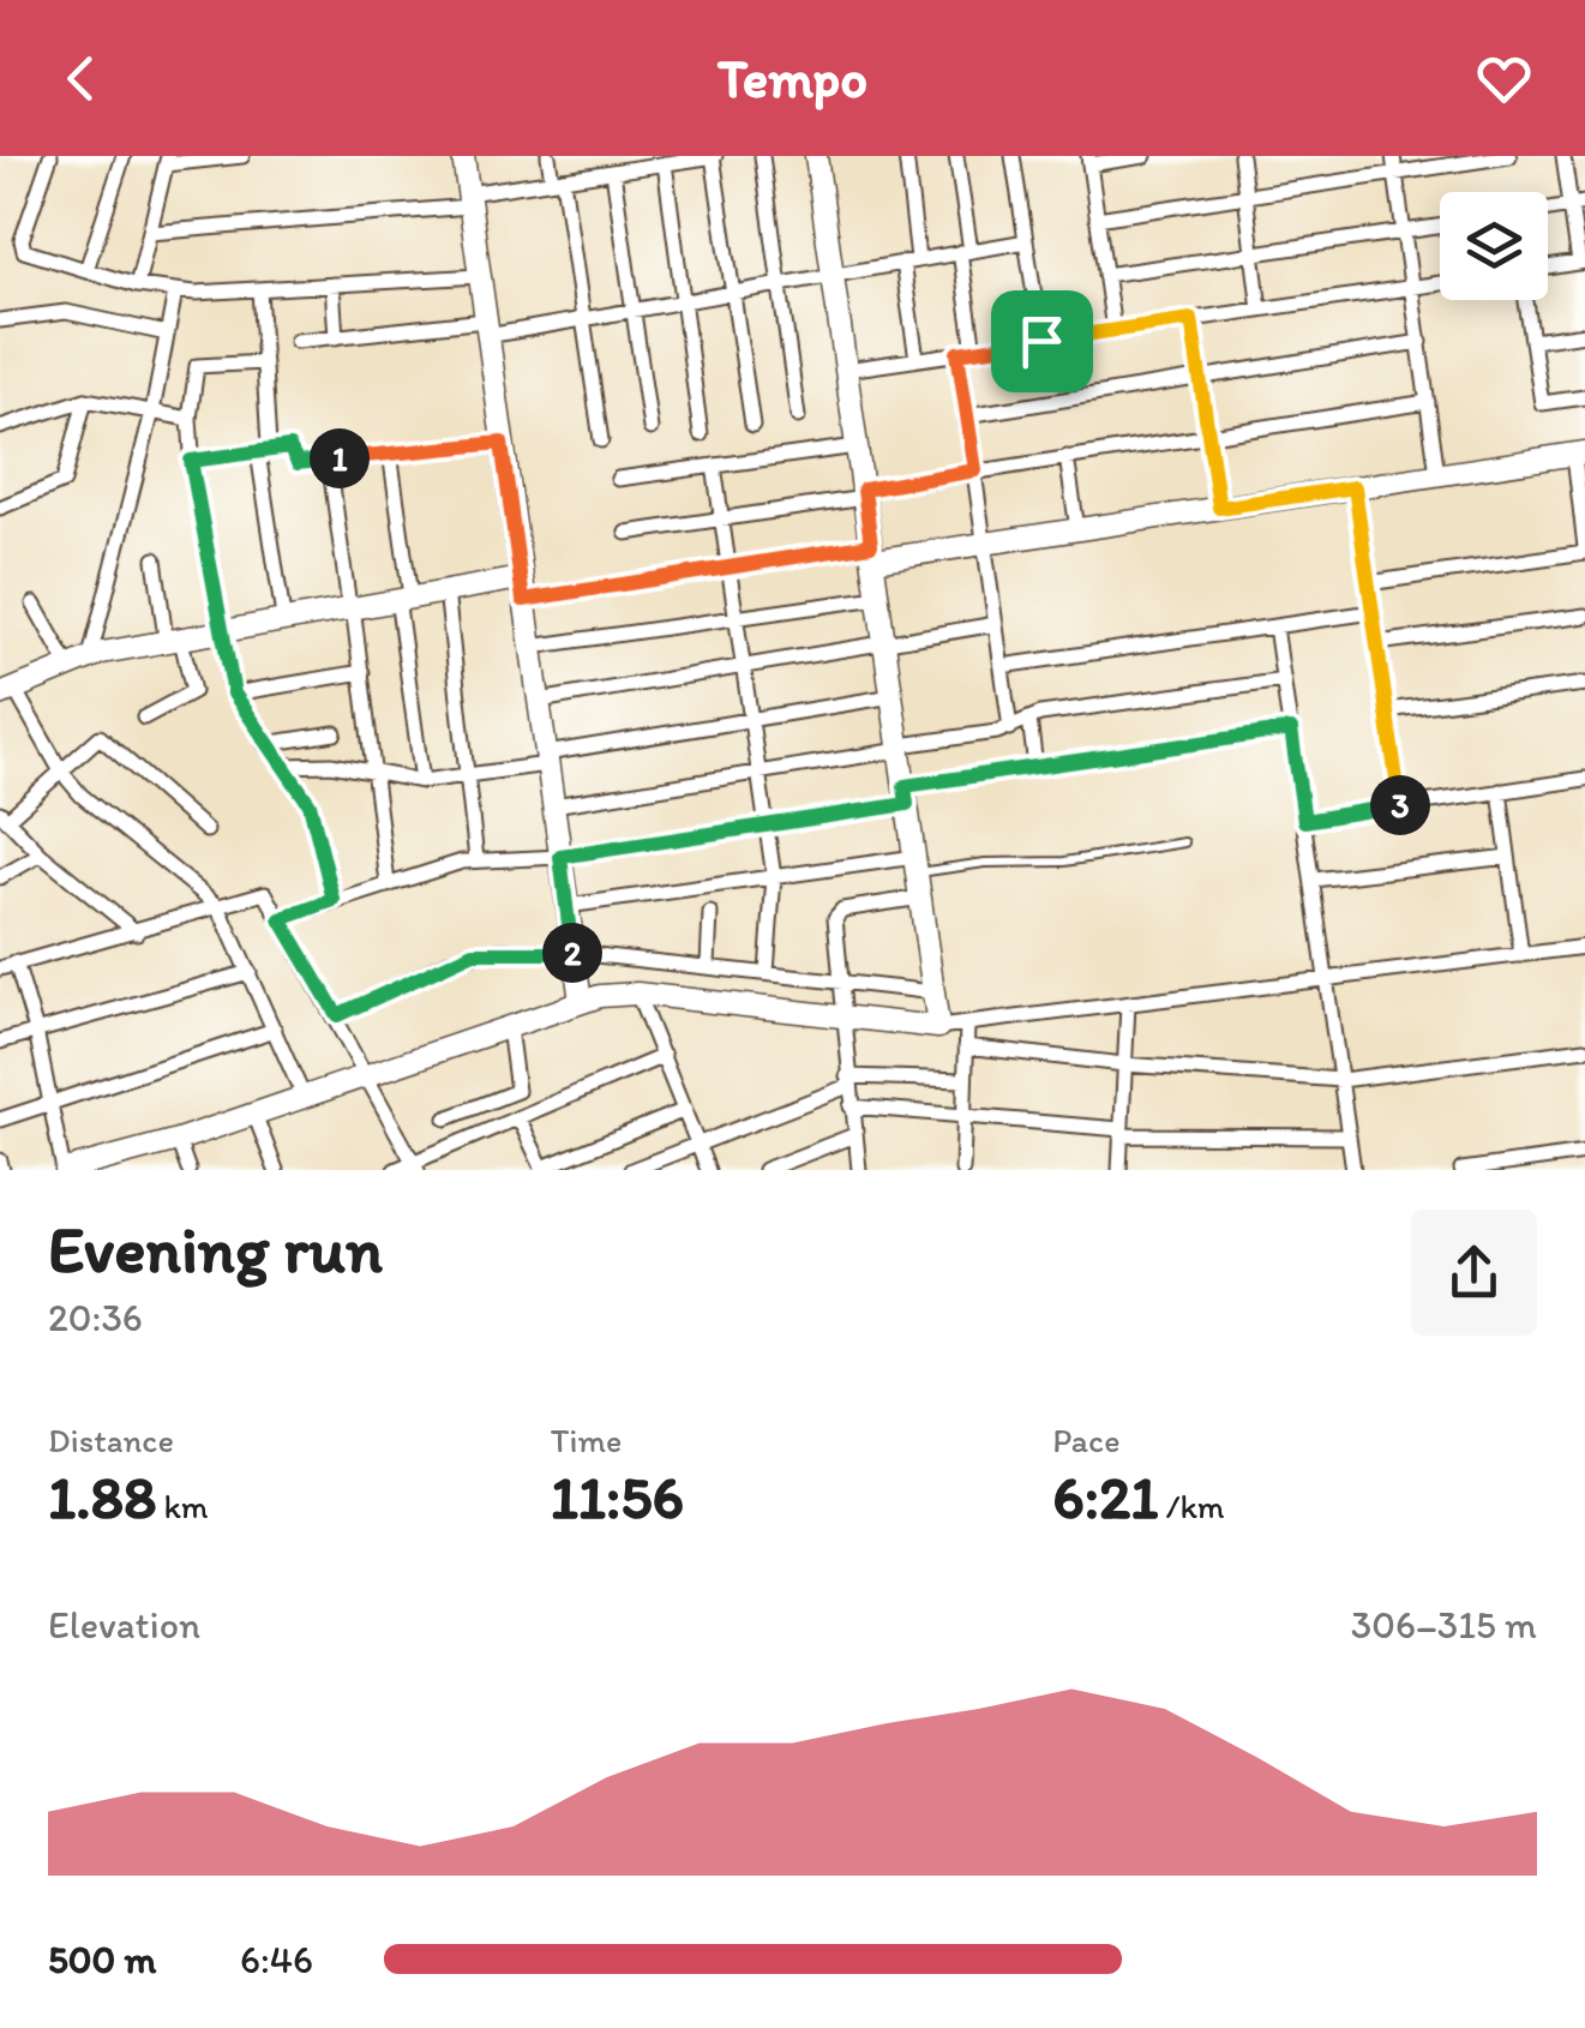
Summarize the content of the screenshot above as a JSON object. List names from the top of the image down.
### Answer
{
  "page": {
    "header": "Tempo",
    "pins": ["1", "3", "2"],
    "heading": ["Evening run", "20:36"],
    "stats": [
      ["Distance", "1.88 km"],
      ["Time", "11:56"],
      ["Pace", "6:21 /km"]
    ],
    "chart": ["Elevation", "306–315 m"],
    "list": [
      {
        "name": "500 m",
        "note": "6:46"
      }
    ]
  }
}
